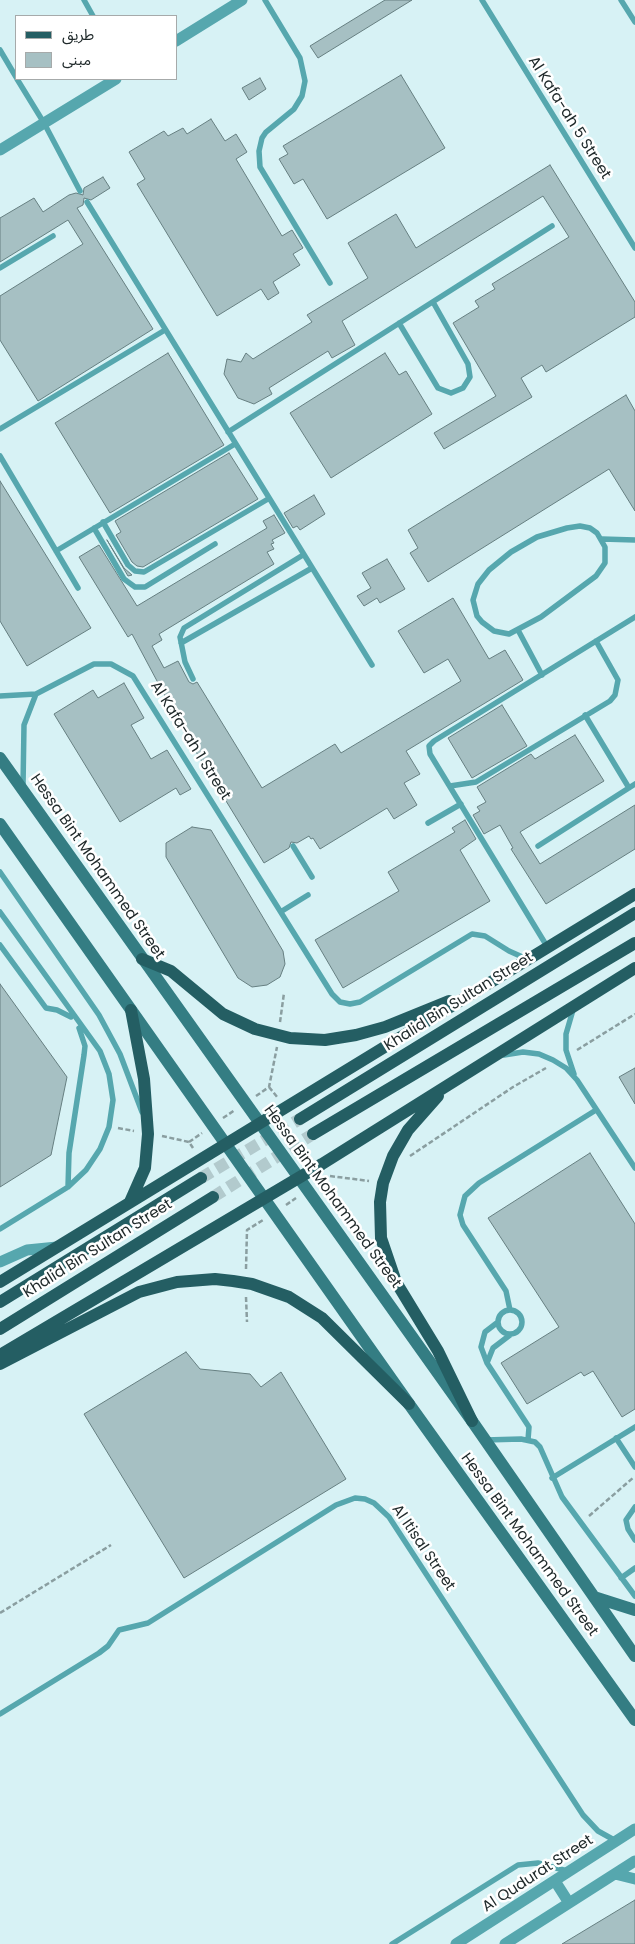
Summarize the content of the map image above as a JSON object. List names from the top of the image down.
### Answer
{
  "streets": {
    "main road": ["Hessa Bint Mohammed Street", "Khalid Bin Sultan Street"],
    "street": ["Al Qudurat Street"],
    "lane": ["Al Kafa-ah 5 Street", "Al Kafa-ah 1 Street", "Al Itisal Street"]
  },
  "crossings": [
    ["Al Itisal Street", "Al Qudurat Street"]
  ],
  "legend": ["طريق", "مبنى"]
}
